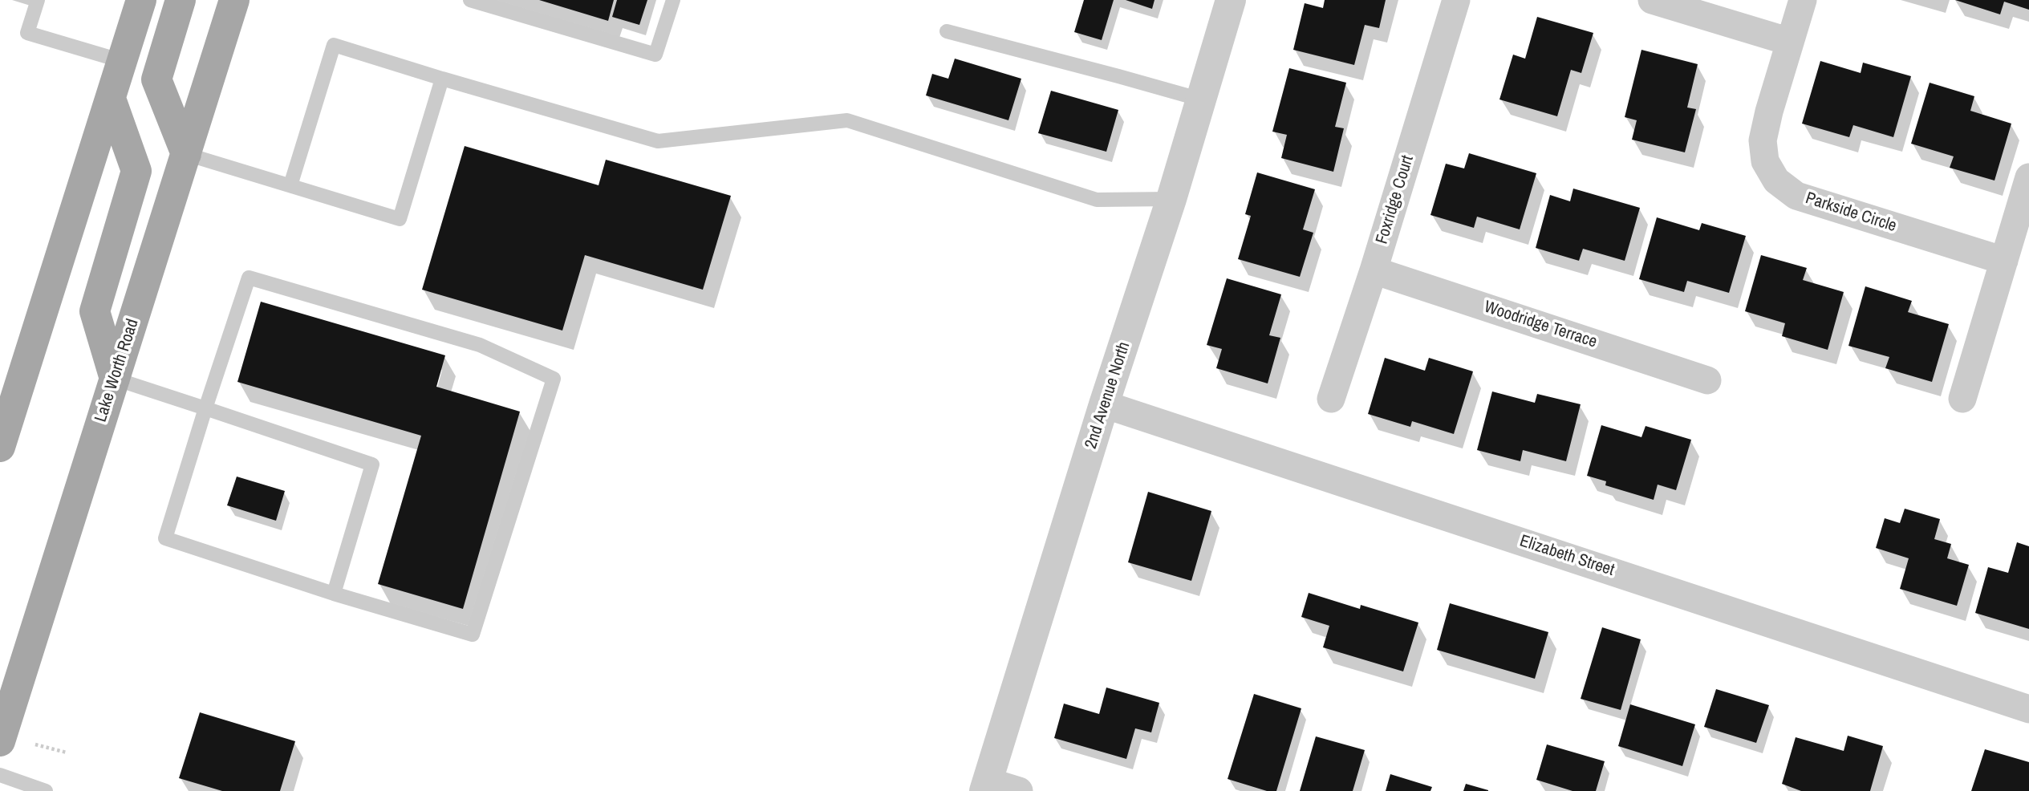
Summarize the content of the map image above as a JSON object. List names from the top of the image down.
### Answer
{
  "streets": {
    "main road": ["Lake Worth Road"],
    "street": [
      "Foxridge Court",
      "Parkside Circle",
      "Woodridge Terrace",
      "2nd Avenue North",
      "Elizabeth Street"
    ]
  },
  "crossings": [
    ["Foxridge Court", "Woodridge Terrace"],
    ["2nd Avenue North", "Elizabeth Street"]
  ]
}
